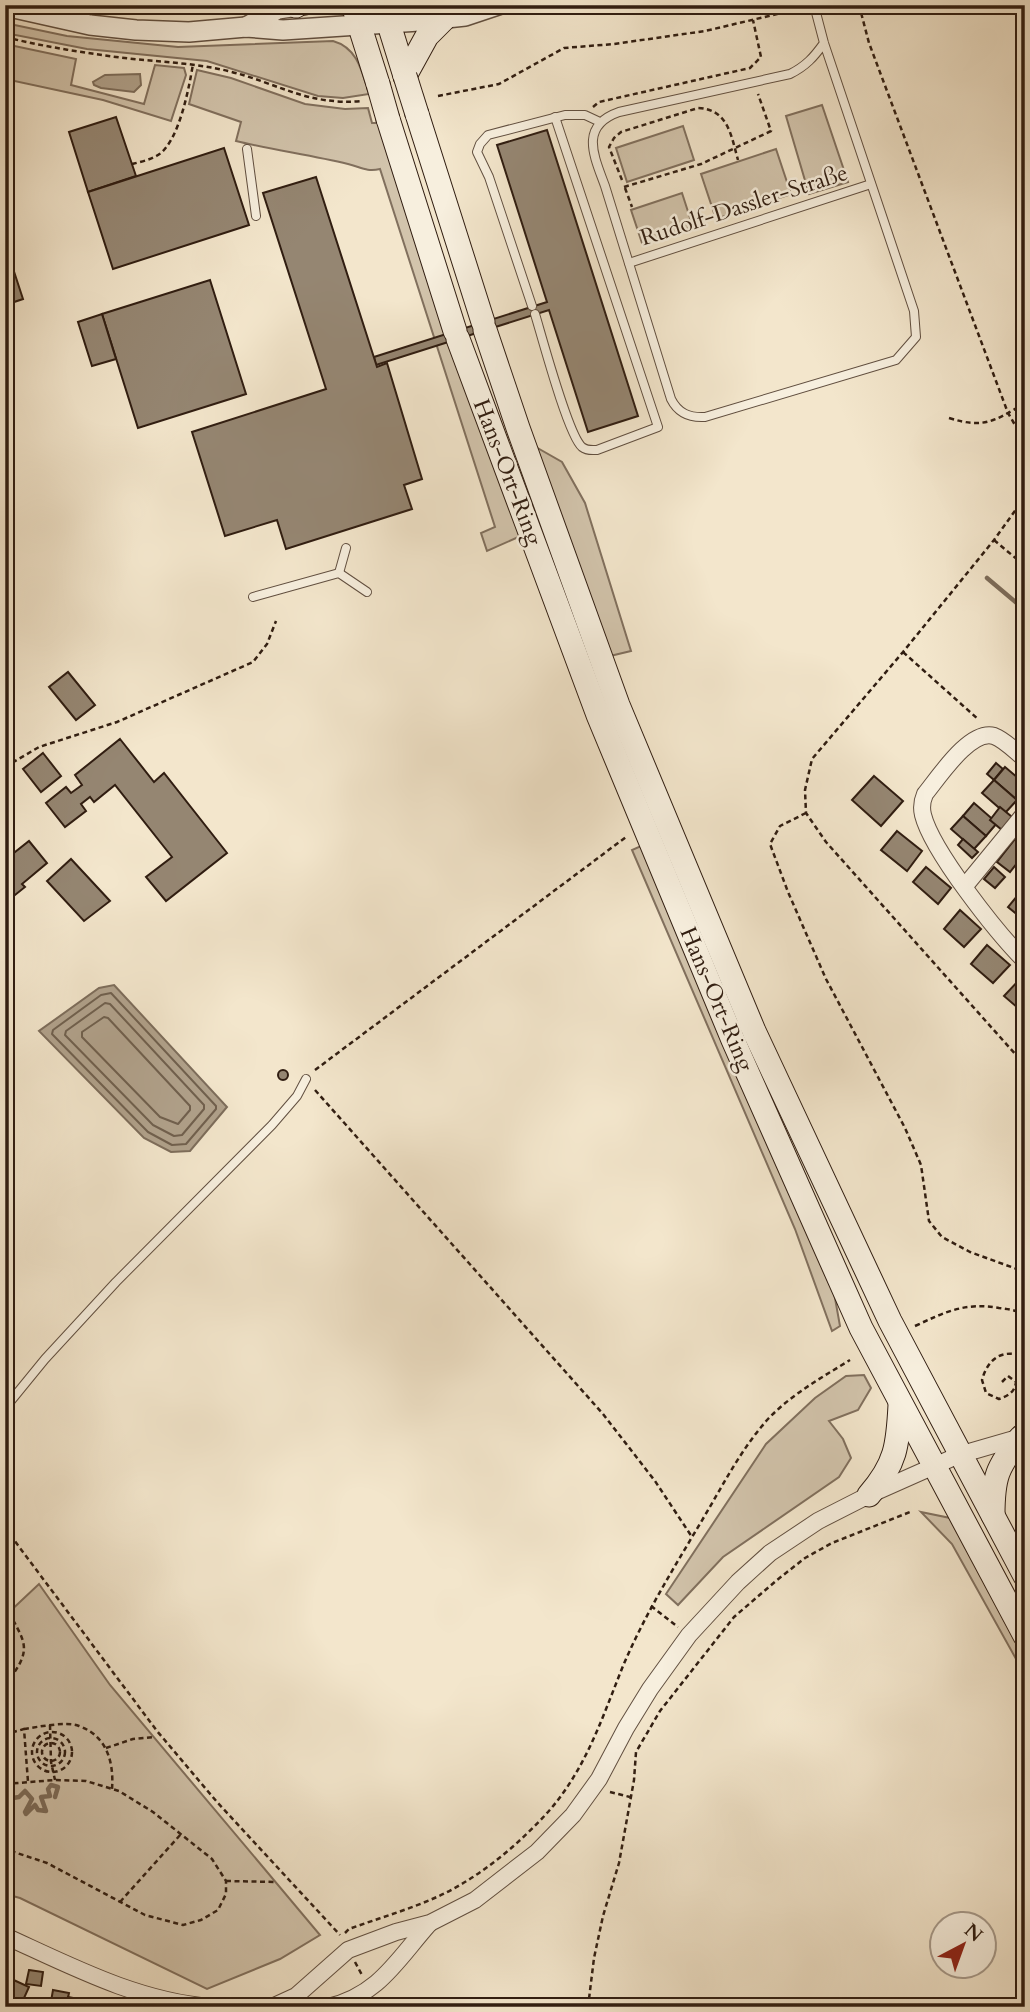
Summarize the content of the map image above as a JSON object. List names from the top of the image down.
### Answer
{
  "streets": {
    "main road": ["Hans-Ort-Ring"],
    "lane": ["Rudolf-Dassler-Straße"]
  },
  "north": "top right"
}
